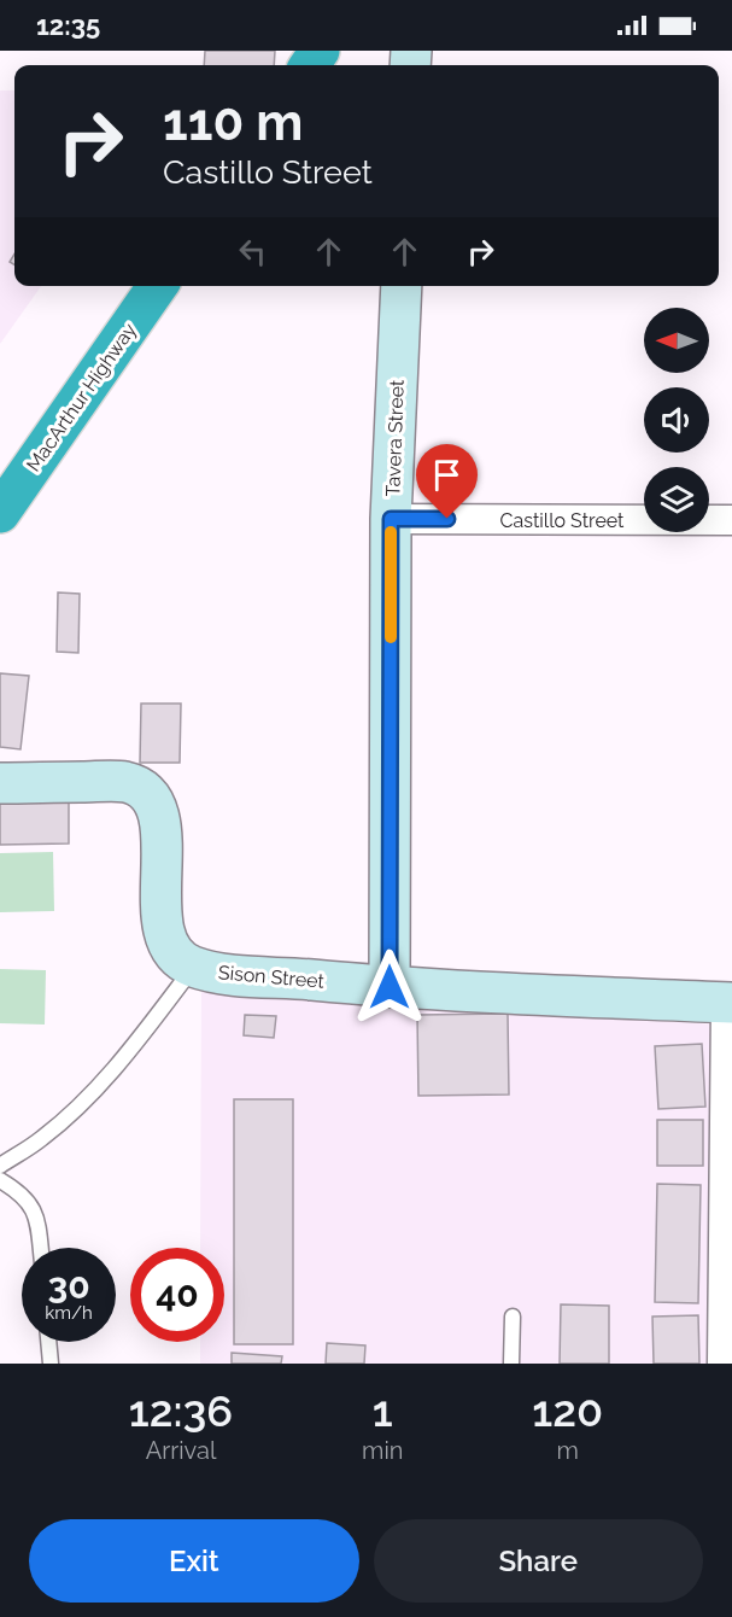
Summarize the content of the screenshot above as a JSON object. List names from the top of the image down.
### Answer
{
  "streets": {
    "highway": ["MacArthur Highway"],
    "street": ["Tavera Street", "Castillo Street", "Sison Street"]
  },
  "crossings": [
    ["Tavera Street", "Castillo Street"],
    ["Tavera Street", "Sison Street"]
  ],
  "north": "left",
  "page": {
    "status": "12:35",
    "turn": ["110 m", "Castillo Street"],
    "speed": "30 km/h",
    "limit": "40",
    "eta": [
      "12:36",
      "Arrival",
      "1",
      "min",
      "120",
      "m"
    ],
    "buttons": ["Exit", "Share"]
  }
}
